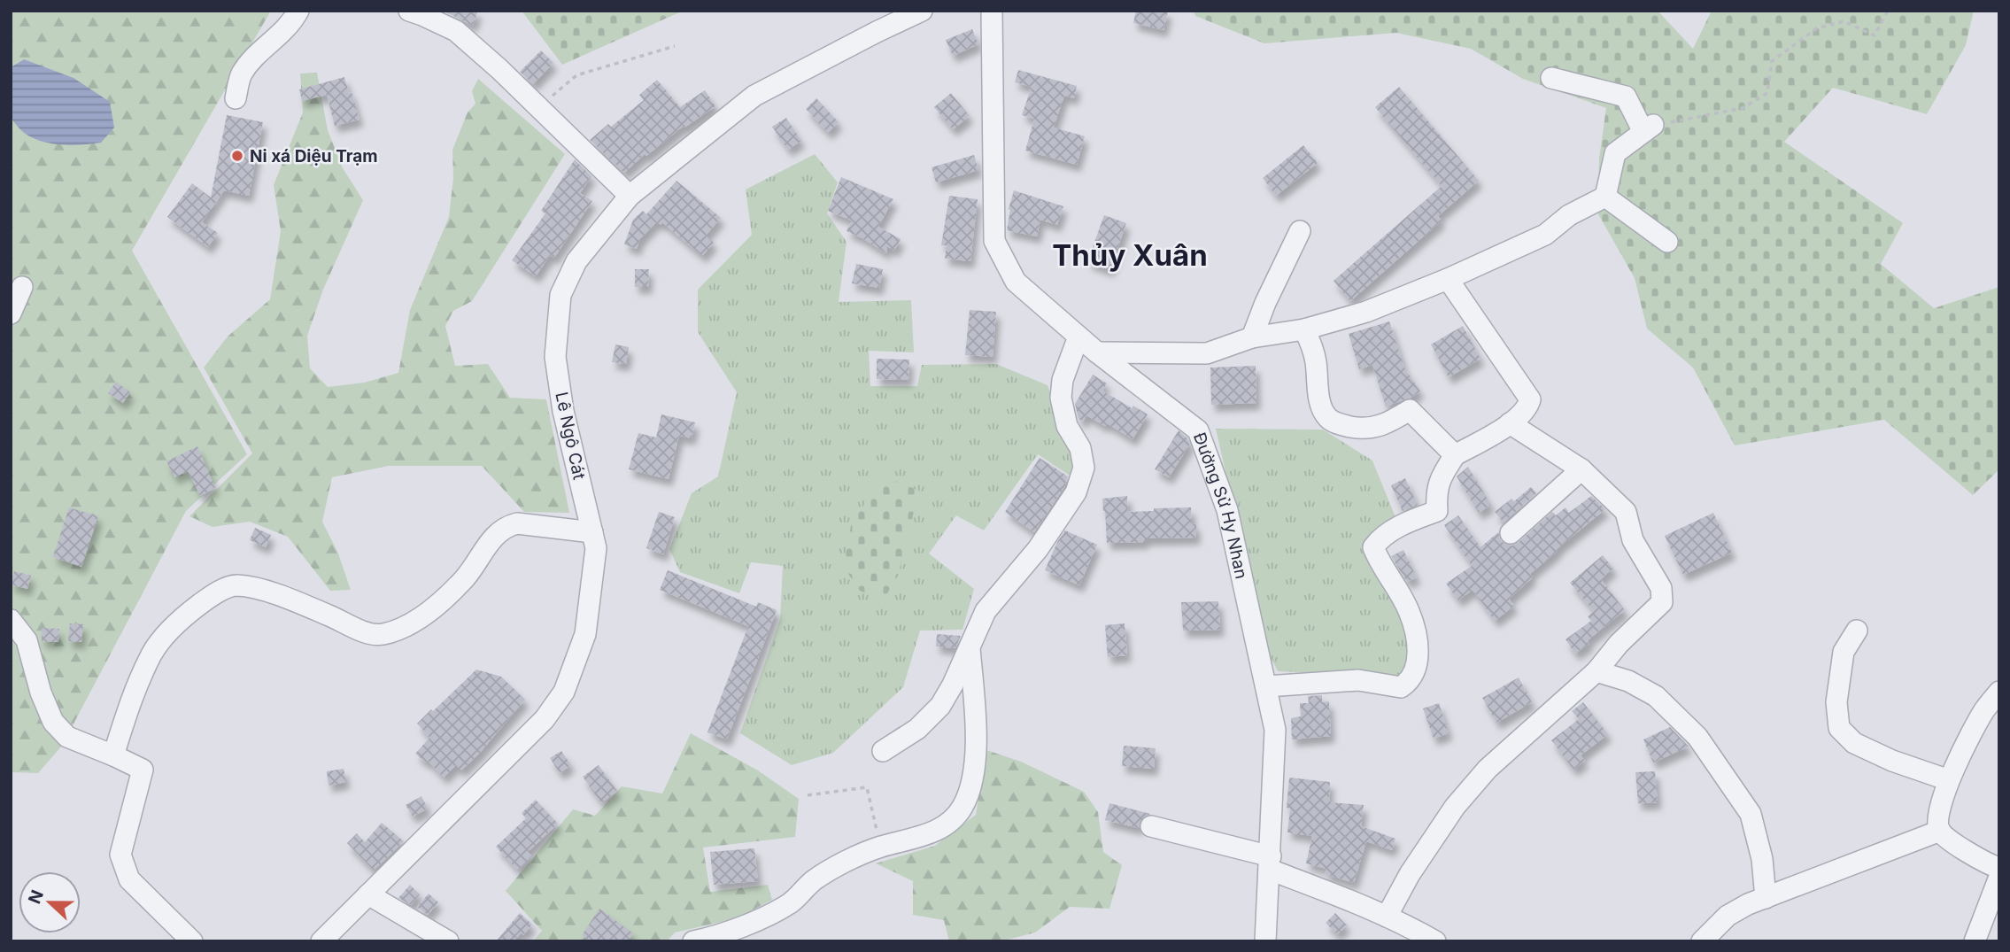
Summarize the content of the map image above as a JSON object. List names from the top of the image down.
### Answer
{
  "streets": {
    "street": ["Lê Ngô Cát", "Đường Sử Hy Nhan"]
  },
  "districts": ["Thủy Xuân"],
  "places": ["Ni xá Diệu Trạm"],
  "north": "left"
}
